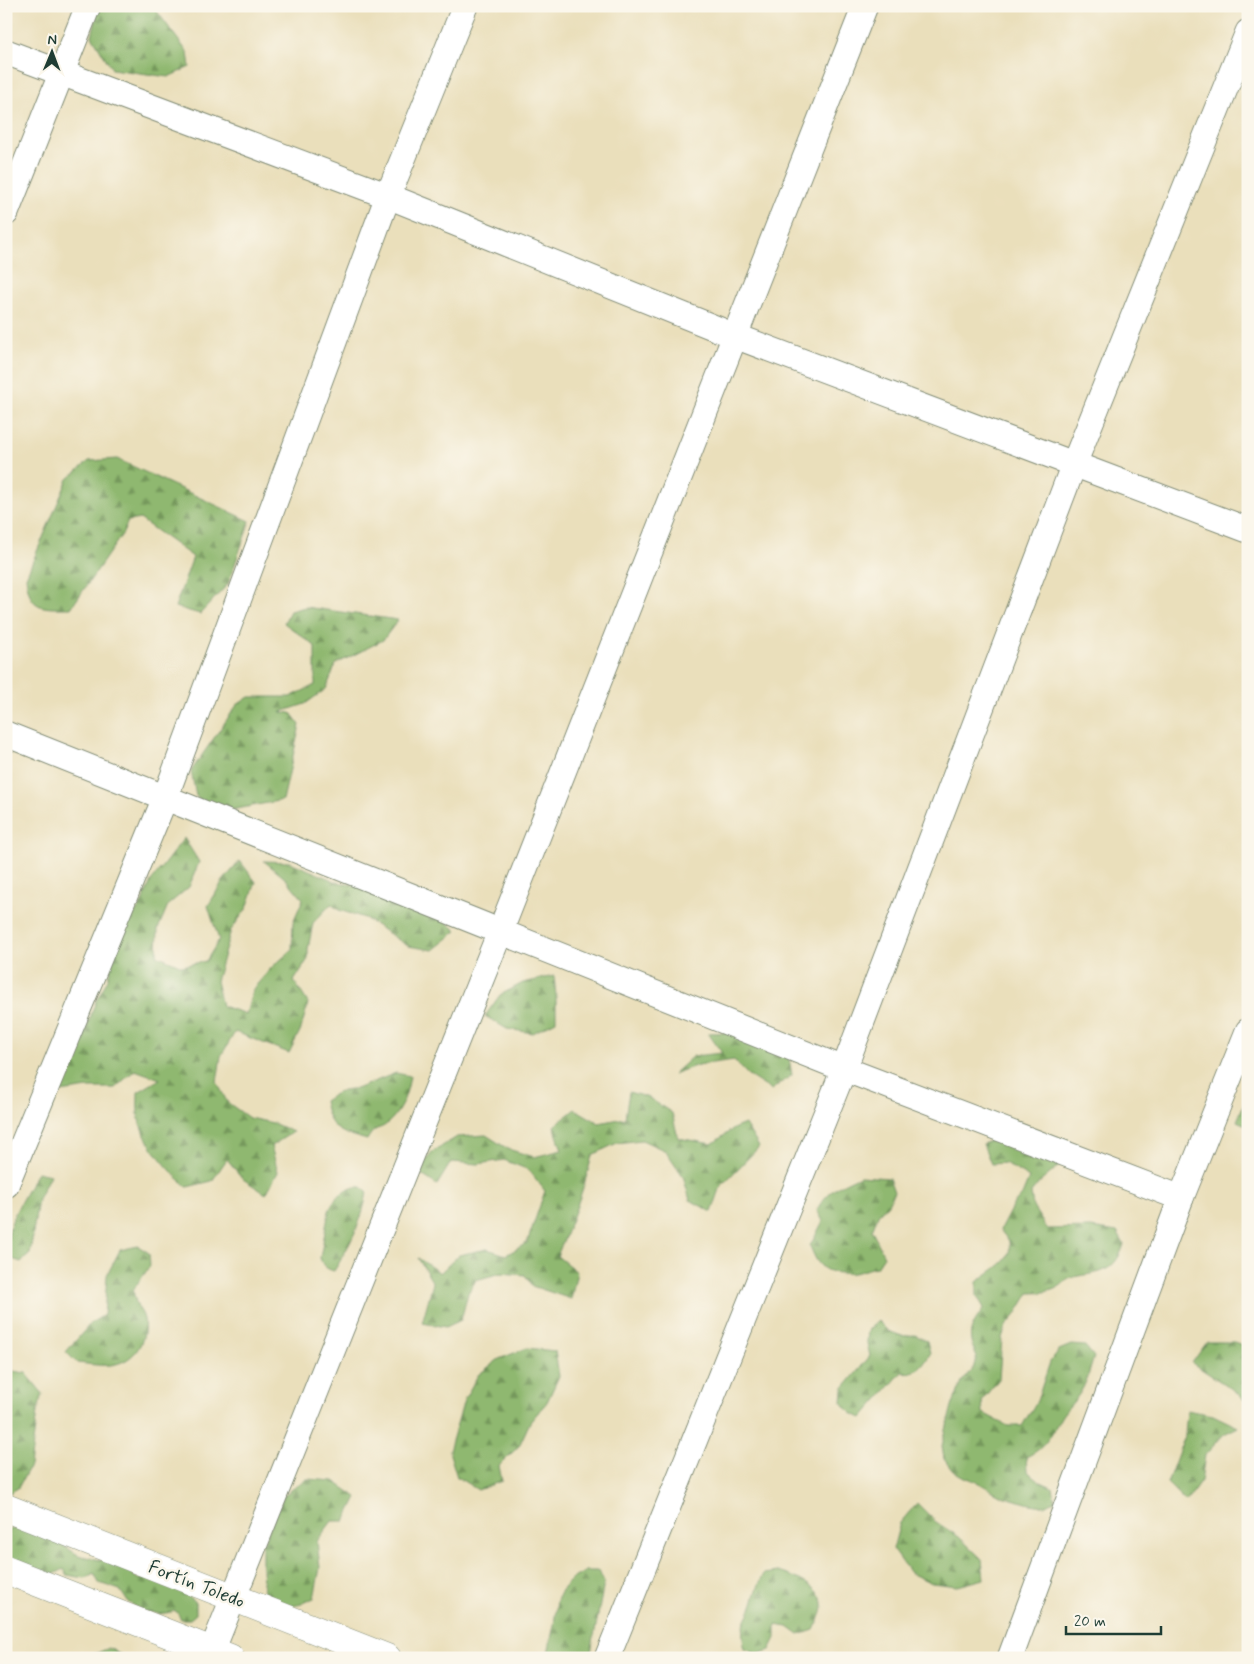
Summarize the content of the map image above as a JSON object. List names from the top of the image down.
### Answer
{
  "streets": {
    "street": ["Fortín Toledo"]
  },
  "scale_bar": "20 m",
  "north": "top"
}
